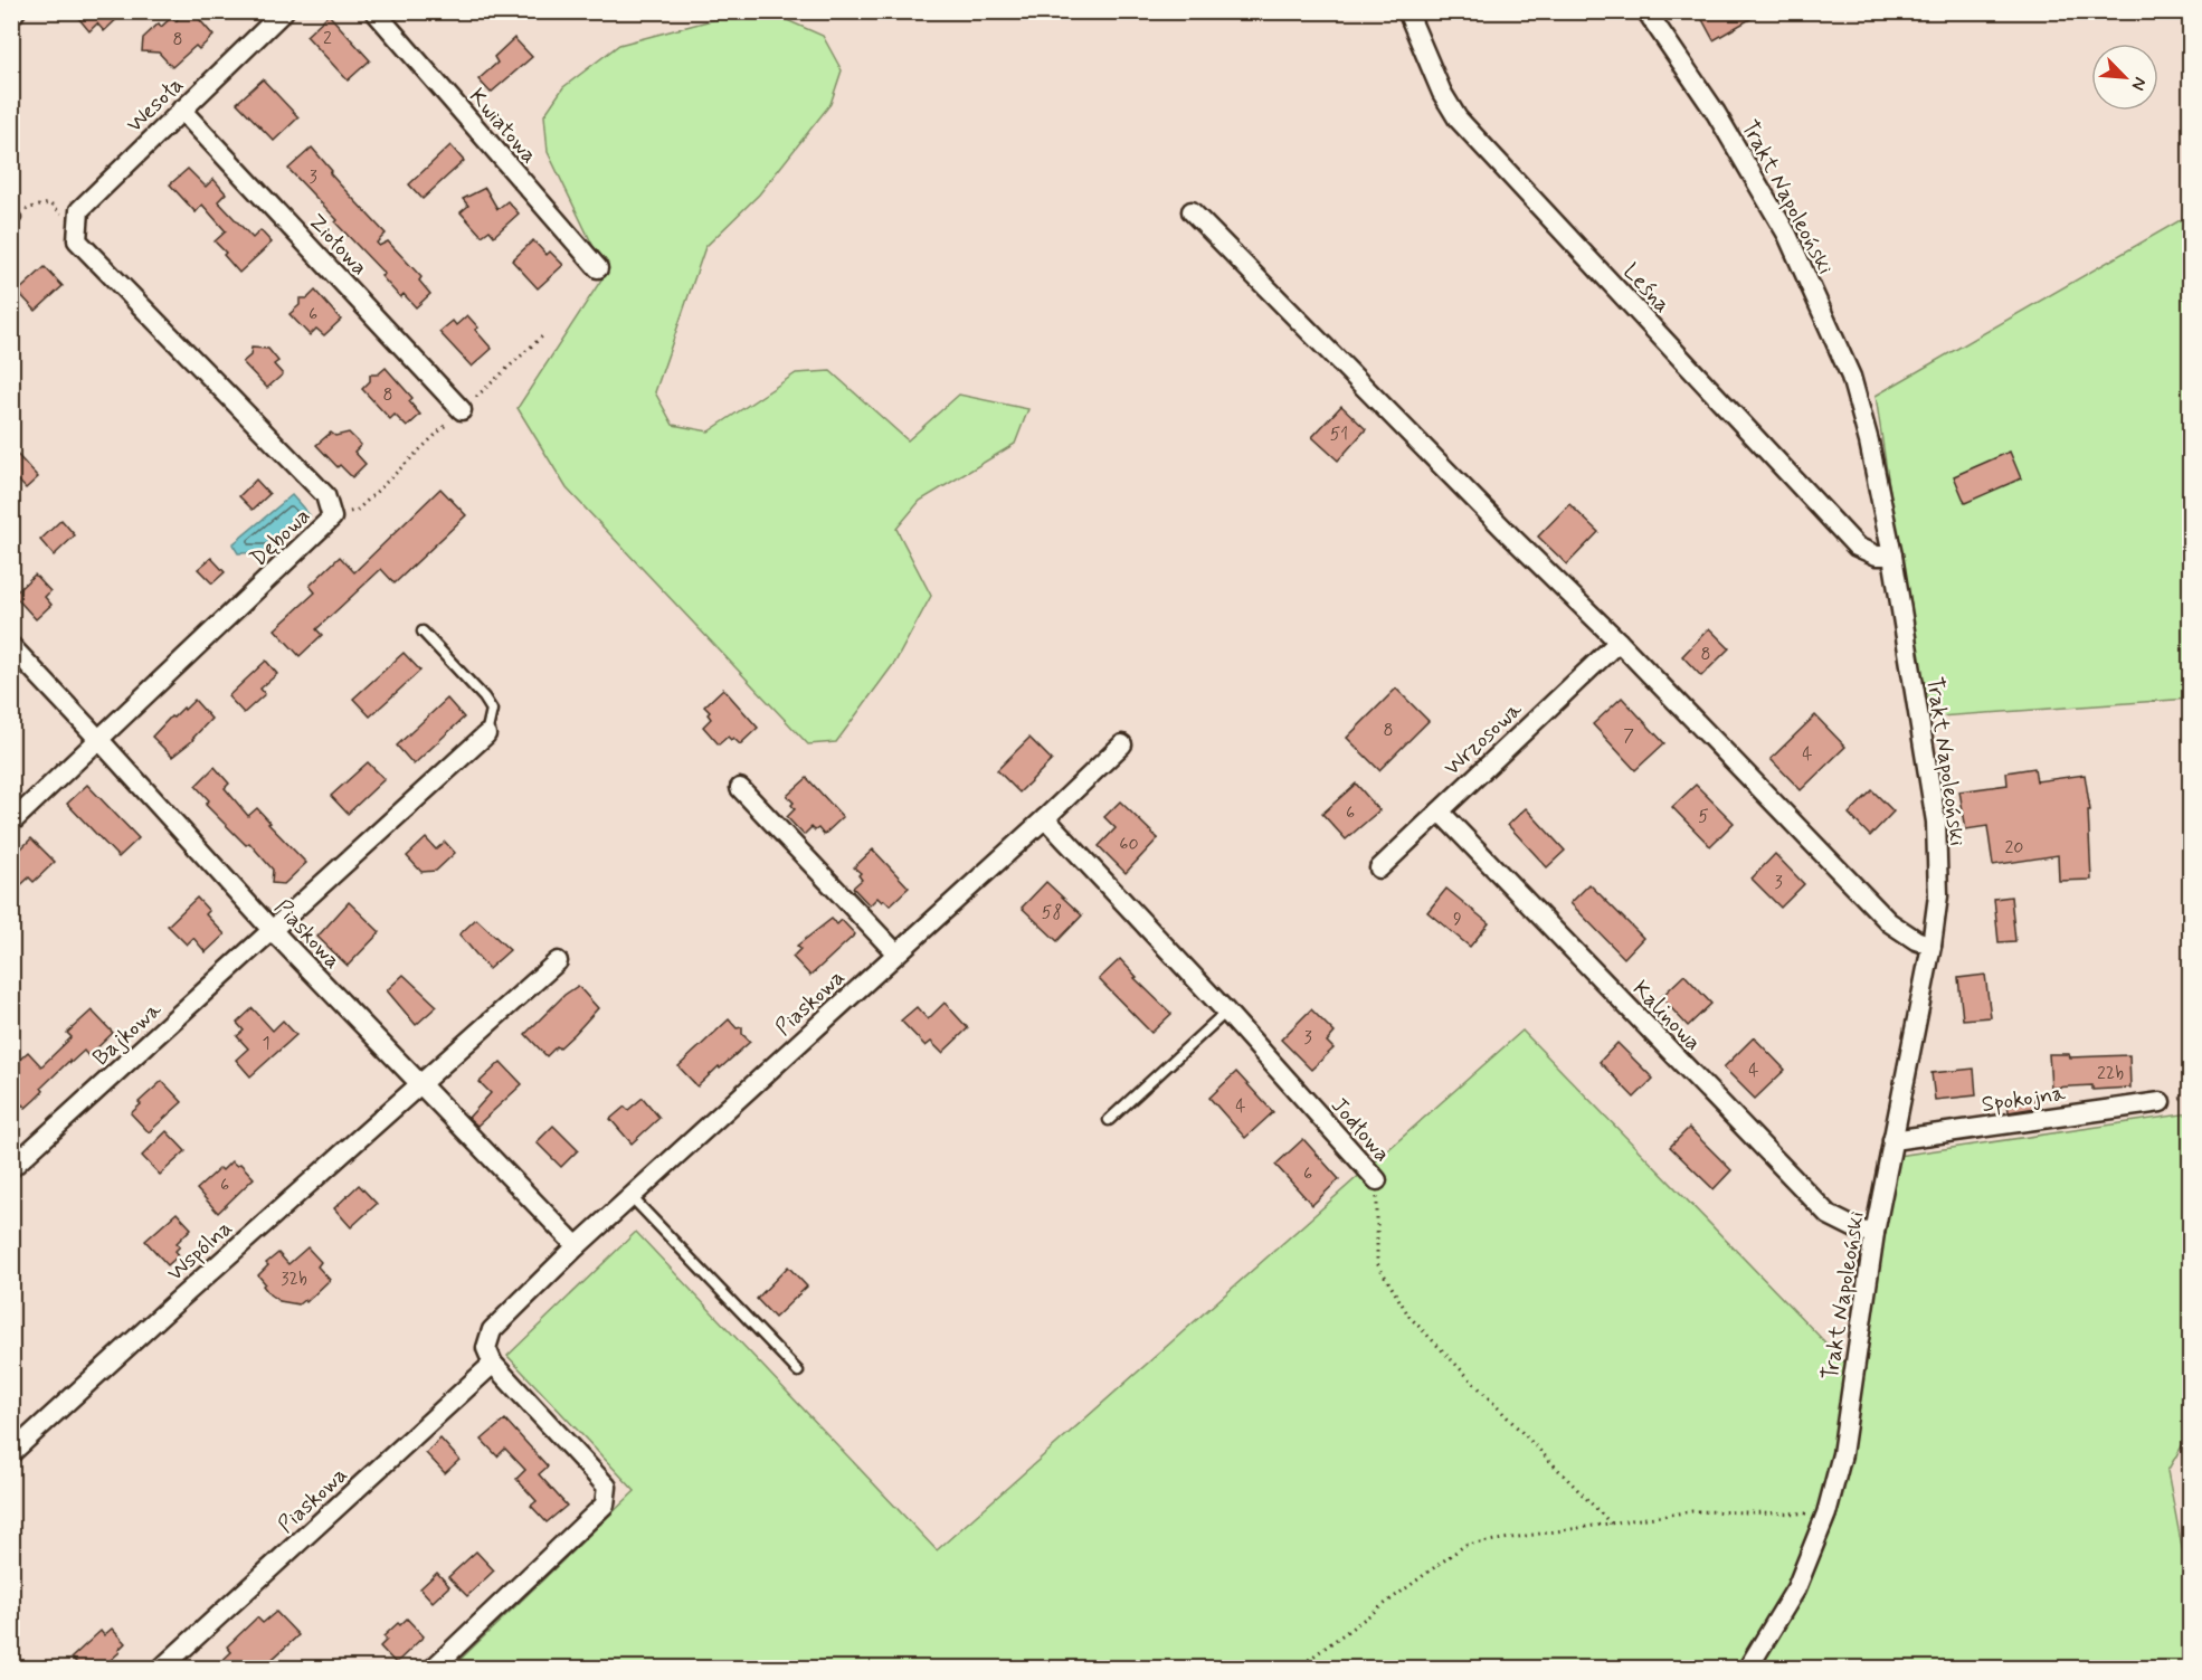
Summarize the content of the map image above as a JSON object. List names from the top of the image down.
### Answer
{
  "streets": {
    "street": [
      "Wesoła",
      "Kwiatowa",
      "Trakt Napoleoński",
      "Ziołowa",
      "Leśna",
      "Dębowa",
      "Wrzosowa",
      "Piaskowa",
      "Kalinowa",
      "Bajkowa",
      "Spokojna",
      "Jodłowa",
      "Wspólna"
    ]
  },
  "crossings": [
    ["Wesoła", "Ziołowa"],
    ["Wesoła", "Dębowa"],
    ["Trakt Napoleoński", "Leśna"],
    ["Trakt Napoleoński", "Kalinowa"],
    ["Trakt Napoleoński", "Spokojna"],
    ["Dębowa", "Piaskowa"],
    ["Wrzosowa", "Kalinowa"],
    ["Piaskowa", "Bajkowa"],
    ["Piaskowa", "Jodłowa"],
    ["Piaskowa", "Wspólna"]
  ],
  "house_numbers": [
    "2",
    "8",
    "3",
    "6",
    "8",
    "51",
    "8",
    "8",
    "7",
    "4",
    "6",
    "5",
    "60",
    "20",
    "3",
    "58",
    "9",
    "3",
    "1",
    "4",
    "22b",
    "4",
    "6",
    "6",
    "32b"
  ],
  "north": "bottom right"
}
